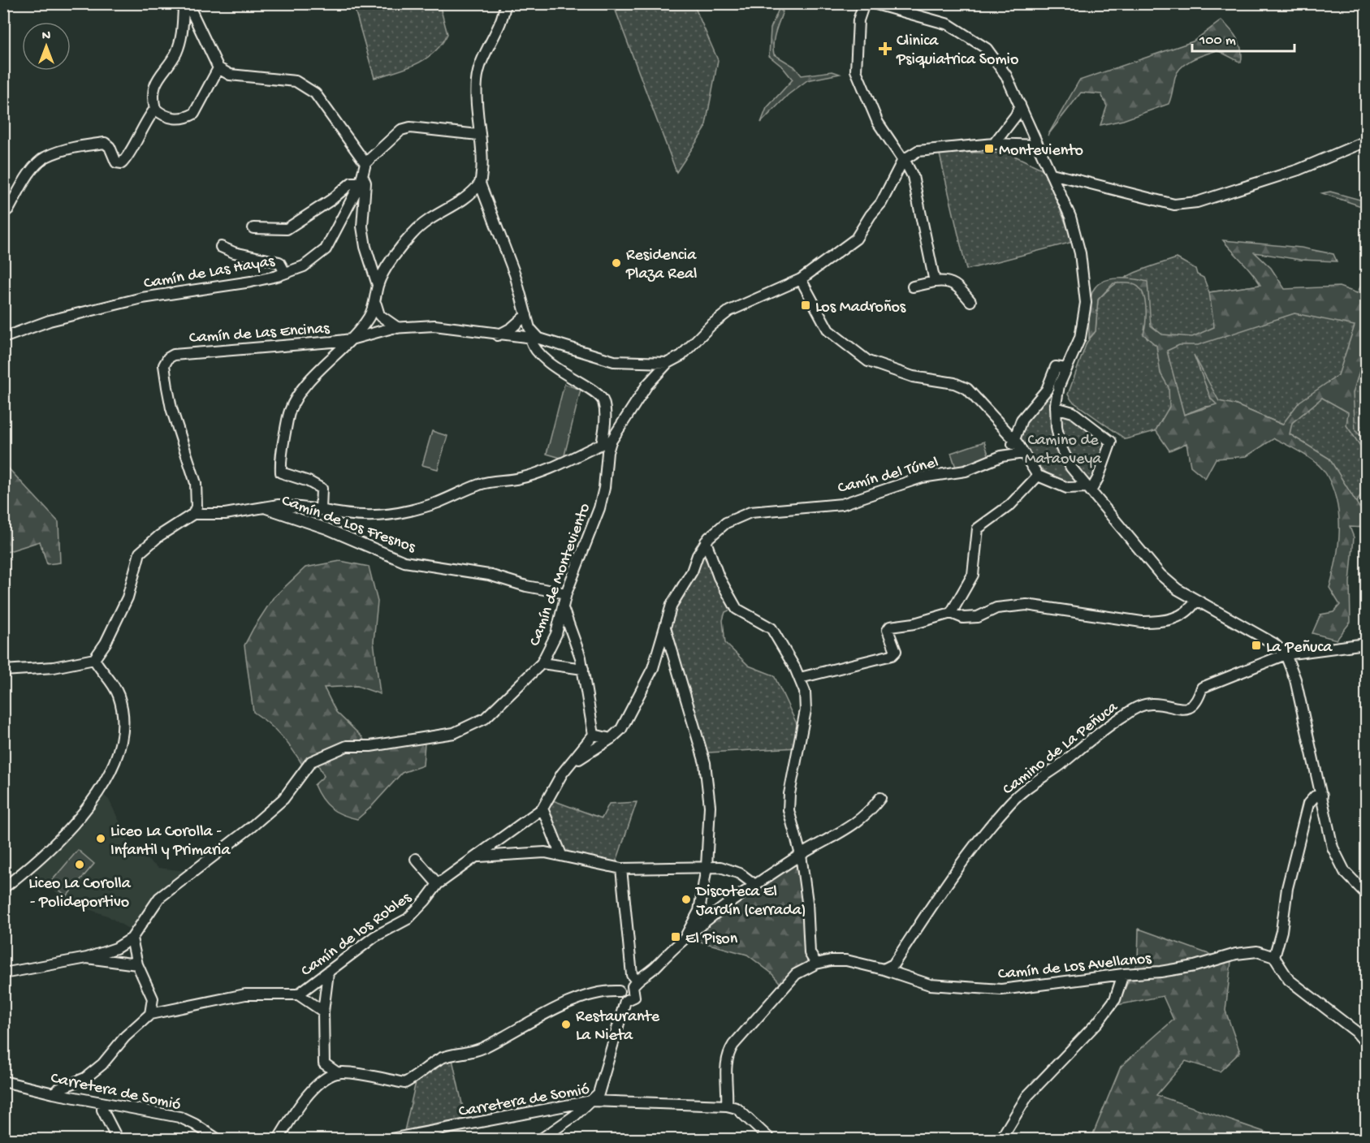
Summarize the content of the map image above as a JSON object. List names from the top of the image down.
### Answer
{
  "streets": {
    "street": [
      "Camín de Las Hayas",
      "Camín de Las Encinas",
      "Camín del Túnel",
      "Camín de Los Fresnos",
      "Camín de Monteviento",
      "Camino de La Peñuca",
      "Camín de los Robles",
      "Camín de Los Avellanos",
      "Carretera de Somió"
    ]
  },
  "crossings": [
    ["Camín de Las Encinas", "Camín de Monteviento"],
    ["Camín del Túnel", "Camín de los Robles"],
    ["Camín de Los Fresnos", "Camín de Monteviento"],
    ["Camino de La Peñuca", "Camín de Los Avellanos"],
    ["Camín de los Robles", "Carretera de Somió"],
    ["Camín de Los Avellanos", "Carretera de Somió"]
  ],
  "parks": ["Camino de Mataoveya"],
  "places": {
    "health": ["Clinica Psiquiatrica Somio"],
    "transit": [
      "Monteviento",
      "Los Madroños",
      "La Peñuca",
      "El Pison"
    ],
    "other": [
      "Residencia Plaza Real",
      "Liceo La Corolla - Infantil y Primaria",
      "Liceo La Corolla - Polideportivo",
      "Discoteca El Jardín (cerrada)",
      "Restaurante La Nieta"
    ]
  },
  "scale_bar": "100 m",
  "north": "top"
}
